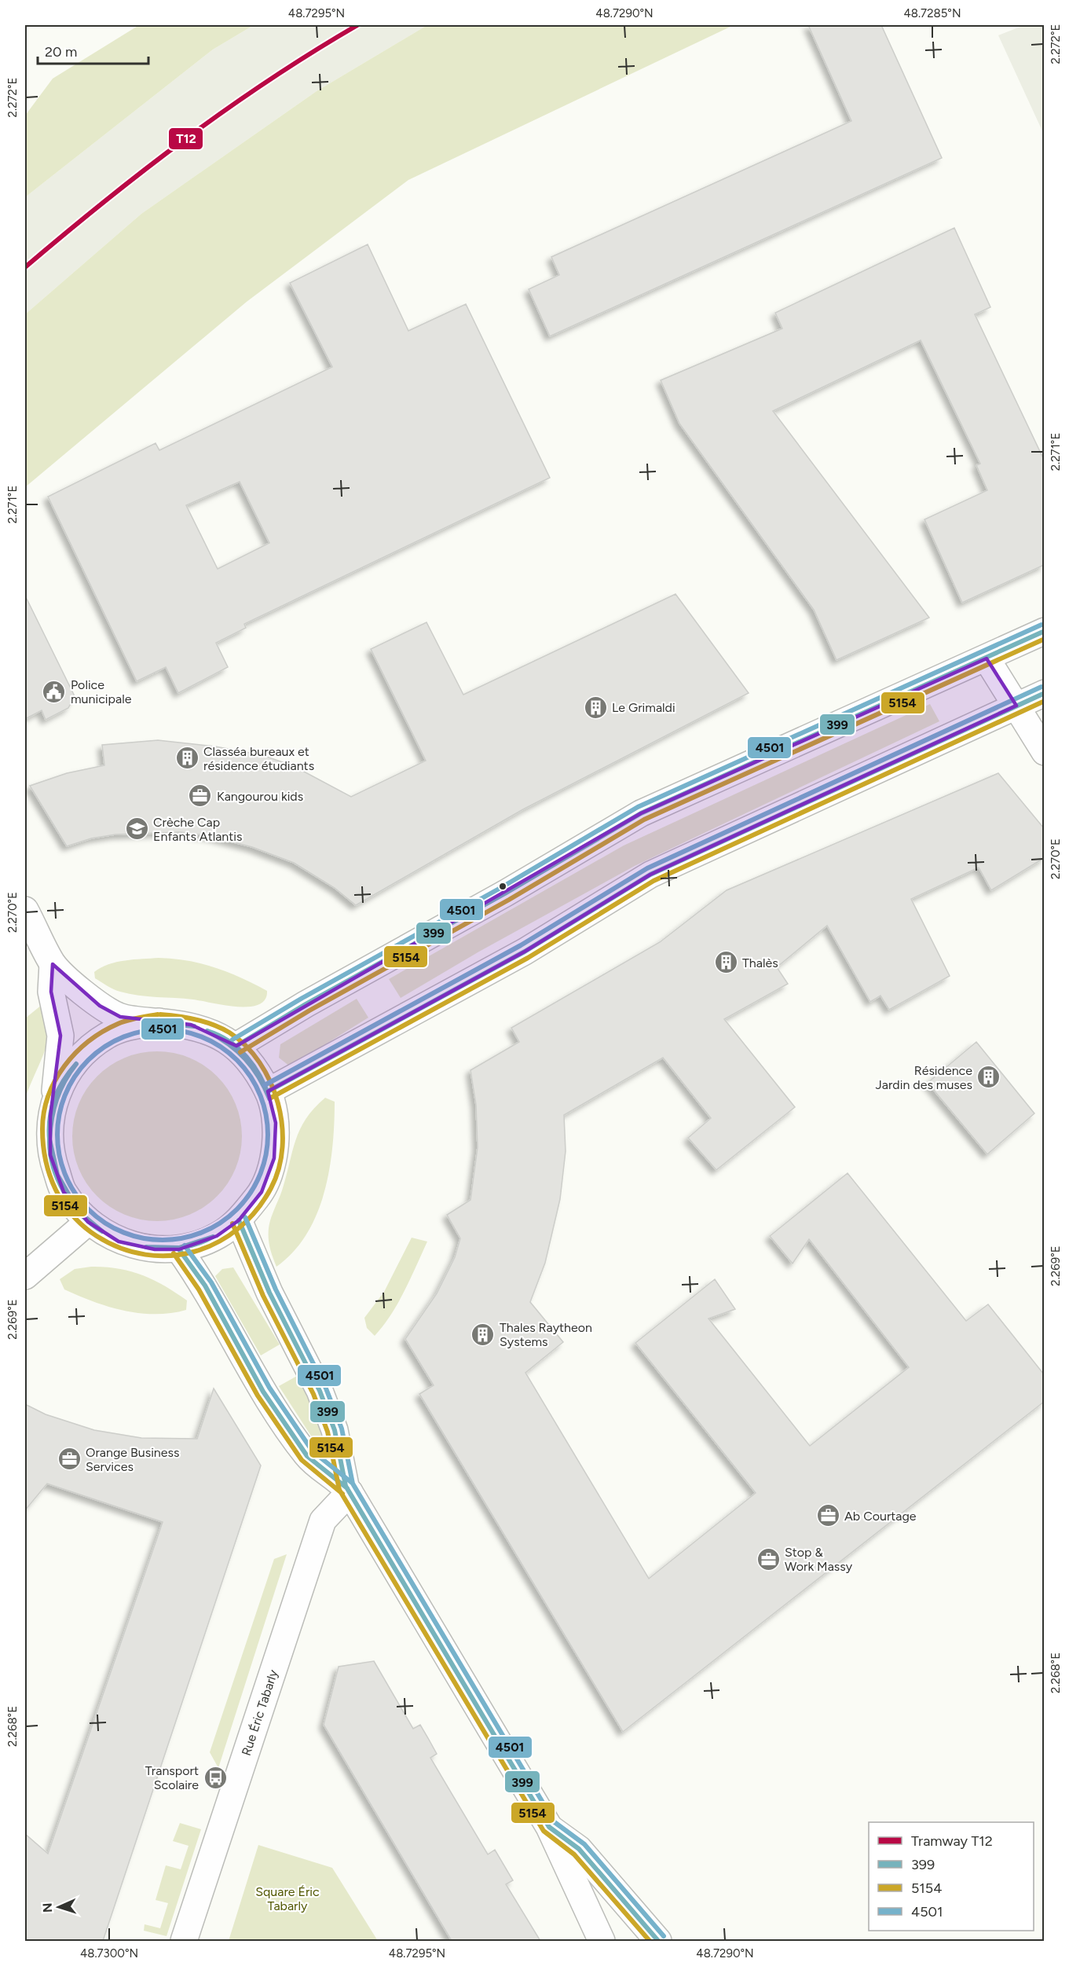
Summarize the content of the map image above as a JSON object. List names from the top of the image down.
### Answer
{
  "streets": {
    "street": ["Rue Éric Tabarly"]
  },
  "parks": ["Square Éric Tabarly"],
  "places": {
    "public building": ["Police municipale"],
    "building": [
      "Le Grimaldi",
      "Classéa bureaux et résidence étudiants",
      "Thalès",
      "Résidence Jardin des muses",
      "Thales Raytheon Systems"
    ],
    "office": [
      "Kangourou kids",
      "Orange Business Services",
      "Ab Courtage",
      "Stop & Work Massy"
    ],
    "school or university": ["Crèche Cap Enfants Atlantis"],
    "bus stop": ["Transport Scolaire"]
  },
  "lines": [
    "tram line T12",
    "transit line 4501",
    "transit line 399",
    "transit line 5154"
  ],
  "legend": [
    "Tramway T12",
    "399",
    "5154",
    "4501"
  ],
  "scale_bar": "20 m",
  "north": "left",
  "coordinates": [
    "48.7295°N",
    "48.7290°N",
    "48.7285°N",
    "2.272°E",
    "2.271°E",
    "2.270°E",
    "2.269°E",
    "2.268°E",
    "48.7300°N"
  ]
}
